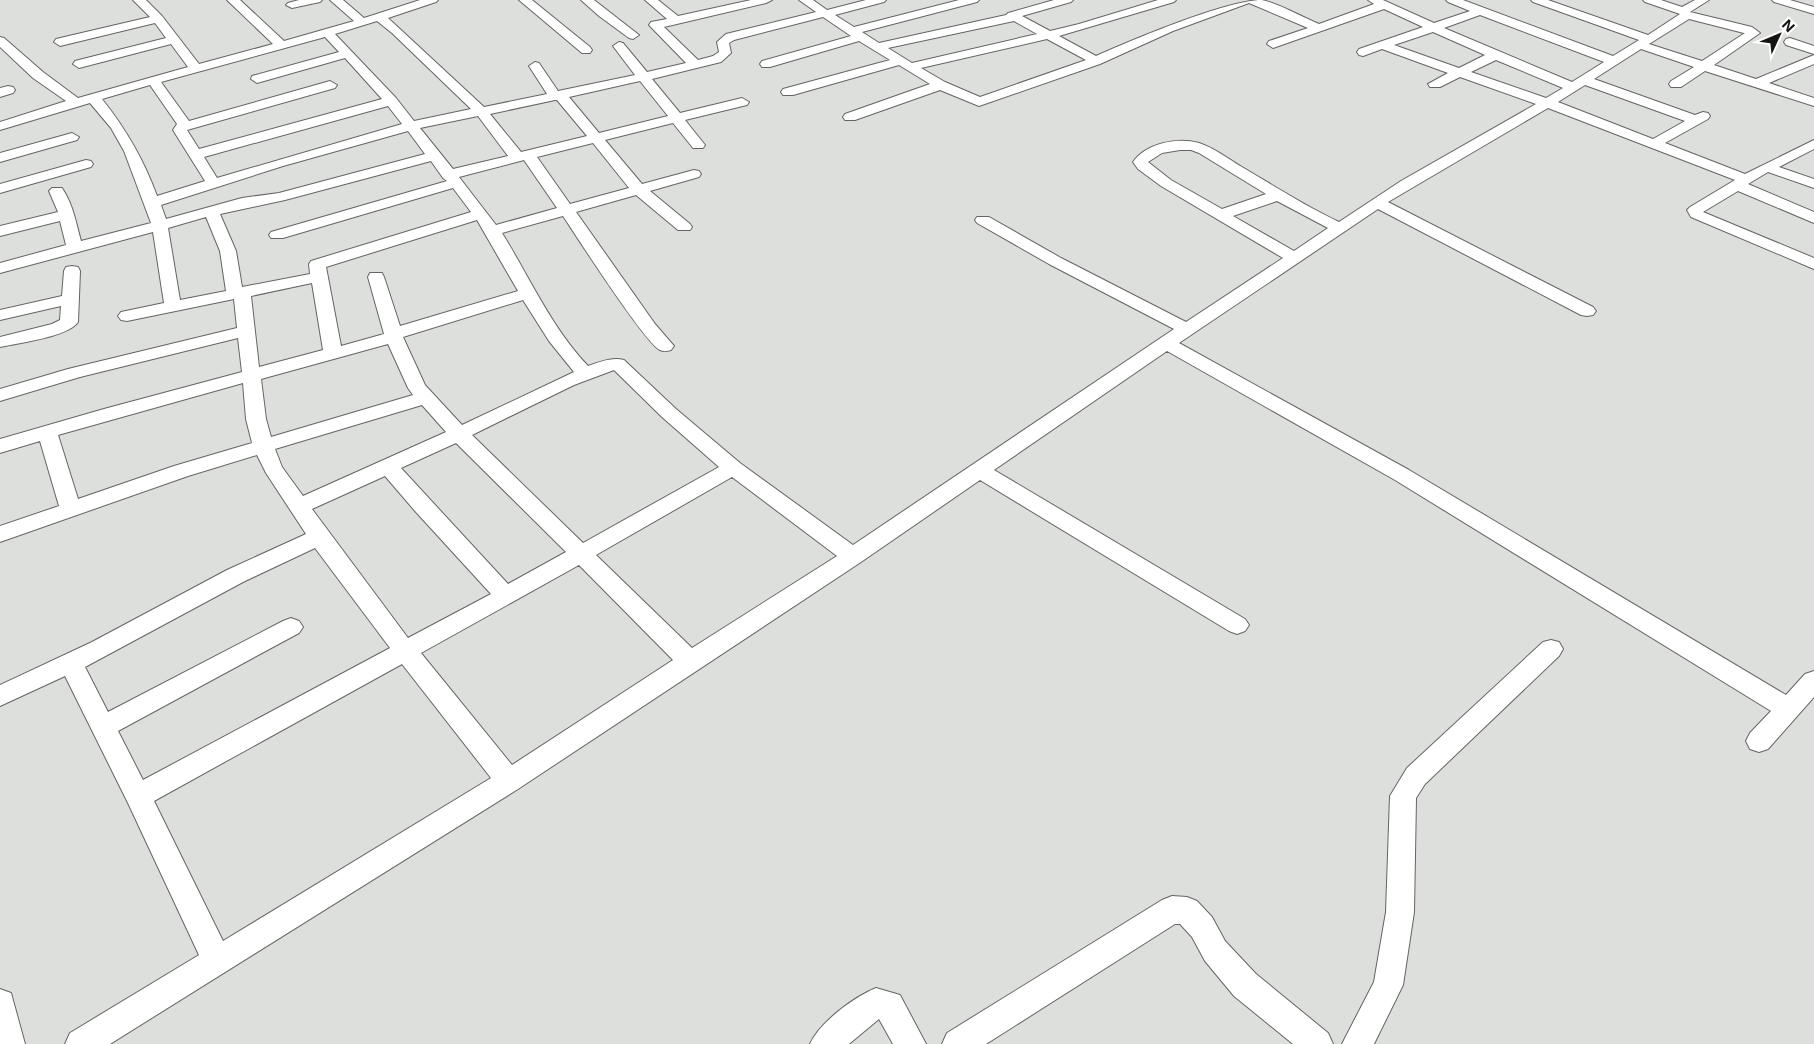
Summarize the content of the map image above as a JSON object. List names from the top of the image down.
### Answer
{
  "north": "top right"
}
